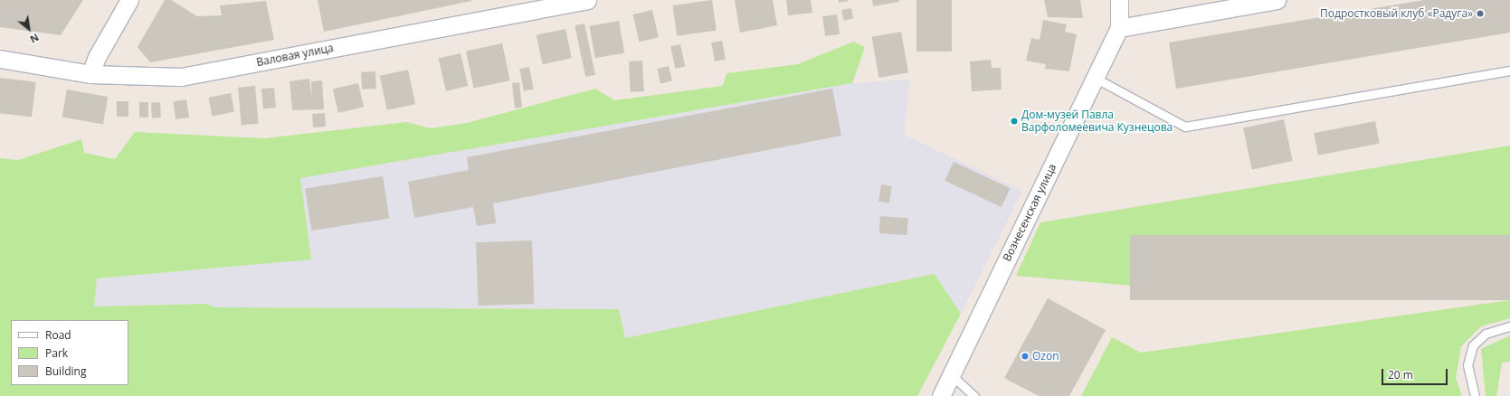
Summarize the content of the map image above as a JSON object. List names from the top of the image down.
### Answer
{
  "streets": {
    "street": ["Валовая улица", "Вознесенская улица"]
  },
  "places": ["Подростковый клуб «Радуга»", "Дом-музей Павла Варфоломеевича Кузнецова", "Ozon"],
  "legend": ["Road", "Park", "Building"],
  "scale_bar": "20 m",
  "north": "bottom right"
}
